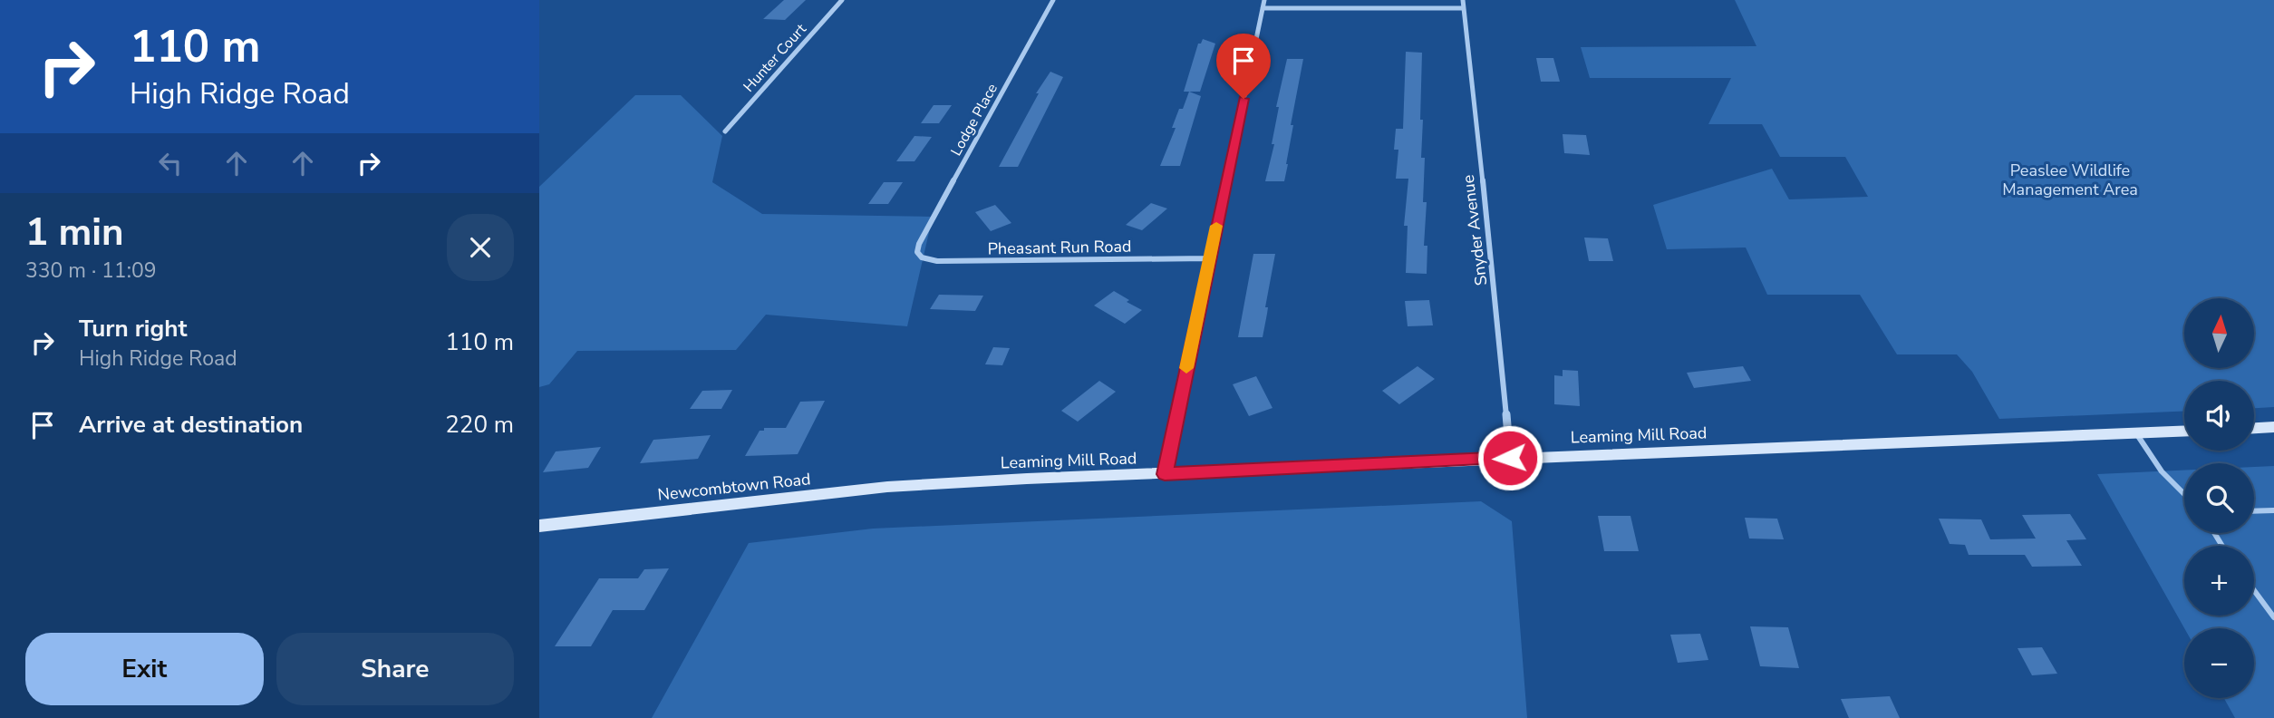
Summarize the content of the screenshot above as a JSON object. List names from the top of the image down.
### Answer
{
  "streets": {
    "street": [
      "Hunter Court",
      "Lodge Place",
      "Snyder Avenue",
      "Pheasant Run Road",
      "Leaming Mill Road",
      "Newcombtown Road"
    ]
  },
  "crossings": [
    ["Lodge Place", "Pheasant Run Road"],
    ["Snyder Avenue", "Leaming Mill Road"],
    ["Leaming Mill Road", "Newcombtown Road"]
  ],
  "parks": ["Peaslee Wildlife Management Area"],
  "north": "top",
  "page": {
    "turn": ["110 m", "High Ridge Road"],
    "heading": ["1 min", "330 m · 11:09"],
    "map_buttons": ["+", "−"],
    "list": [
      {
        "name": "Turn right",
        "note": "High Ridge Road",
        "value": "110 m"
      },
      {
        "name": "Arrive at destination",
        "value": "220 m"
      }
    ],
    "buttons": ["Exit", "Share"]
  }
}
